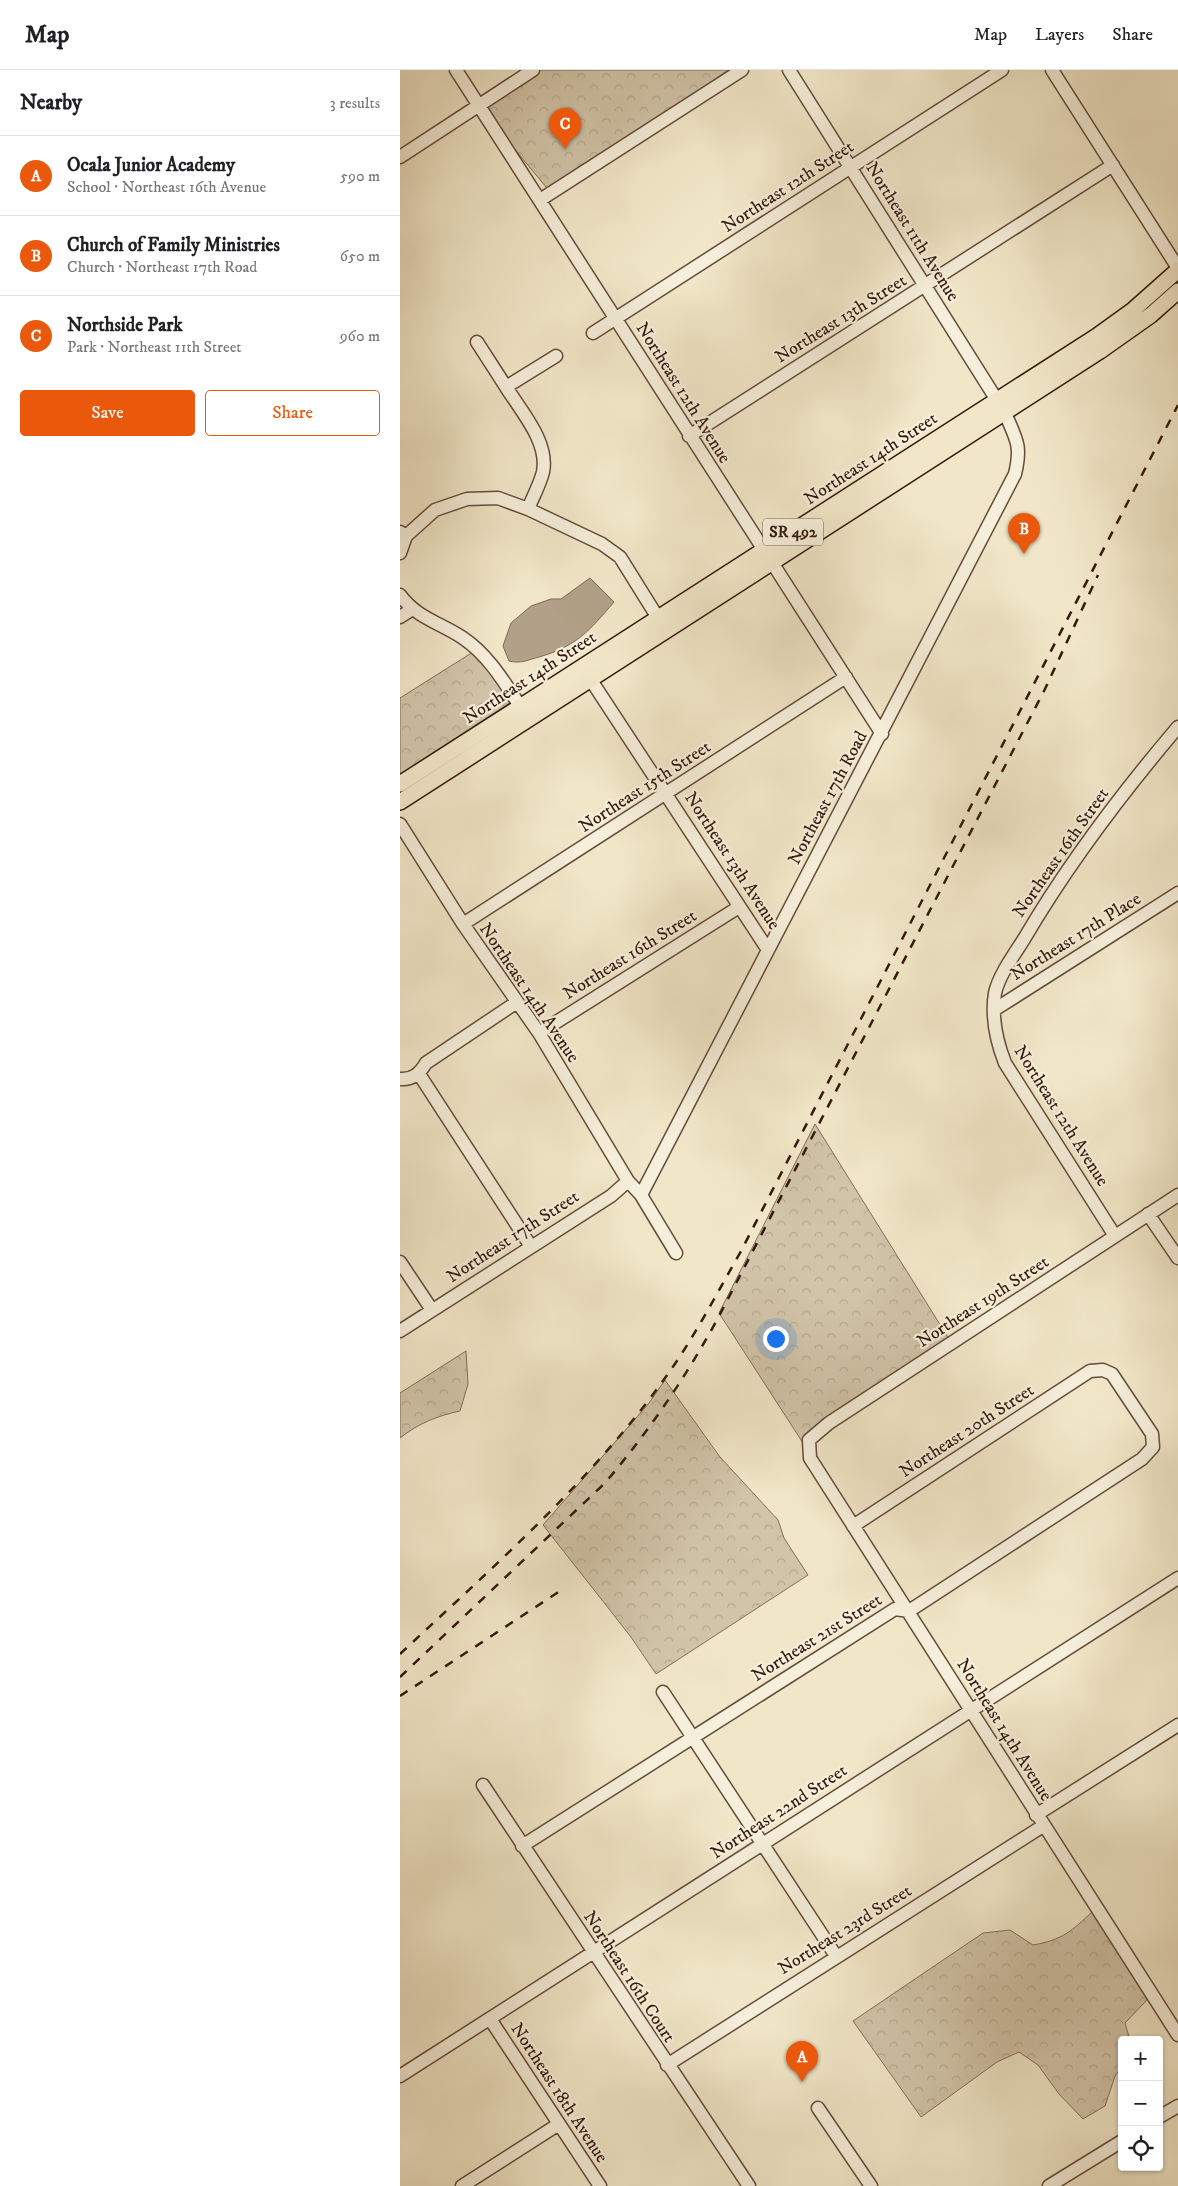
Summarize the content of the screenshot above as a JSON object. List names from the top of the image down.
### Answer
{
  "streets": {
    "main road": ["Northeast 14th Street", "SR 492"],
    "street": [
      "Northeast 12th Street",
      "Northeast 11th Avenue",
      "Northeast 13th Street",
      "Northeast 12th Avenue",
      "Northeast 15th Street",
      "Northeast 17th Road",
      "Northeast 16th Street",
      "Northeast 13th Avenue",
      "Northeast 17th Place",
      "Northeast 14th Avenue",
      "Northeast 17th Street",
      "Northeast 19th Street",
      "Northeast 20th Street",
      "Northeast 21st Street",
      "Northeast 22nd Street",
      "Northeast 23rd Street",
      "Northeast 16th Court",
      "Northeast 18th Avenue"
    ]
  },
  "crossings": [
    ["Northeast 12th Street", "Northeast 11th Avenue"],
    ["Northeast 12th Street", "Northeast 12th Avenue"],
    ["Northeast 11th Avenue", "Northeast 13th Street"],
    ["Northeast 11th Avenue", "Northeast 14th Street"],
    ["Northeast 11th Avenue", "Northeast 17th Road"],
    ["Northeast 13th Street", "Northeast 12th Avenue"],
    ["Northeast 12th Avenue", "Northeast 14th Street"],
    ["Northeast 12th Avenue", "Northeast 15th Street"],
    ["Northeast 12th Avenue", "Northeast 17th Road"],
    ["Northeast 12th Avenue", "Northeast 16th Street"],
    ["Northeast 12th Avenue", "Northeast 17th Place"],
    ["Northeast 12th Avenue", "Northeast 19th Street"],
    ["Northeast 14th Street", "Northeast 17th Road"],
    ["Northeast 14th Street", "Northeast 13th Avenue"],
    ["Northeast 15th Street", "Northeast 13th Avenue"],
    ["Northeast 15th Street", "Northeast 14th Avenue"],
    ["Northeast 17th Road", "Northeast 13th Avenue"],
    ["Northeast 16th Street", "Northeast 13th Avenue"],
    ["Northeast 16th Street", "Northeast 17th Place"],
    ["Northeast 16th Street", "Northeast 14th Avenue"],
    ["Northeast 14th Avenue", "Northeast 17th Street"],
    ["Northeast 14th Avenue", "Northeast 19th Street"],
    ["Northeast 14th Avenue", "Northeast 20th Street"],
    ["Northeast 14th Avenue", "Northeast 21st Street"],
    ["Northeast 14th Avenue", "Northeast 22nd Street"],
    ["Northeast 14th Avenue", "Northeast 23rd Street"],
    ["Northeast 20th Street", "Northeast 21st Street"],
    ["Northeast 21st Street", "Northeast 16th Court"],
    ["Northeast 22nd Street", "Northeast 16th Court"],
    ["Northeast 22nd Street", "Northeast 18th Avenue"],
    ["Northeast 23rd Street", "Northeast 16th Court"]
  ],
  "page": {
    "header": "Map",
    "nav": ["Map", "Layers", "Share"],
    "heading": ["Nearby", "3 results"],
    "pins": ["C", "B", "A"],
    "list": [
      {
        "mark": "A",
        "name": "Ocala Junior Academy",
        "note": "School · Northeast 16th Avenue",
        "value": "590 m"
      },
      {
        "mark": "B",
        "name": "Church of Family Ministries",
        "note": "Church · Northeast 17th Road",
        "value": "650 m"
      },
      {
        "mark": "C",
        "name": "Northside Park",
        "note": "Park · Northeast 11th Street",
        "value": "960 m"
      }
    ],
    "buttons": ["Save", "Share"],
    "map_buttons": ["+", "−"]
  }
}
